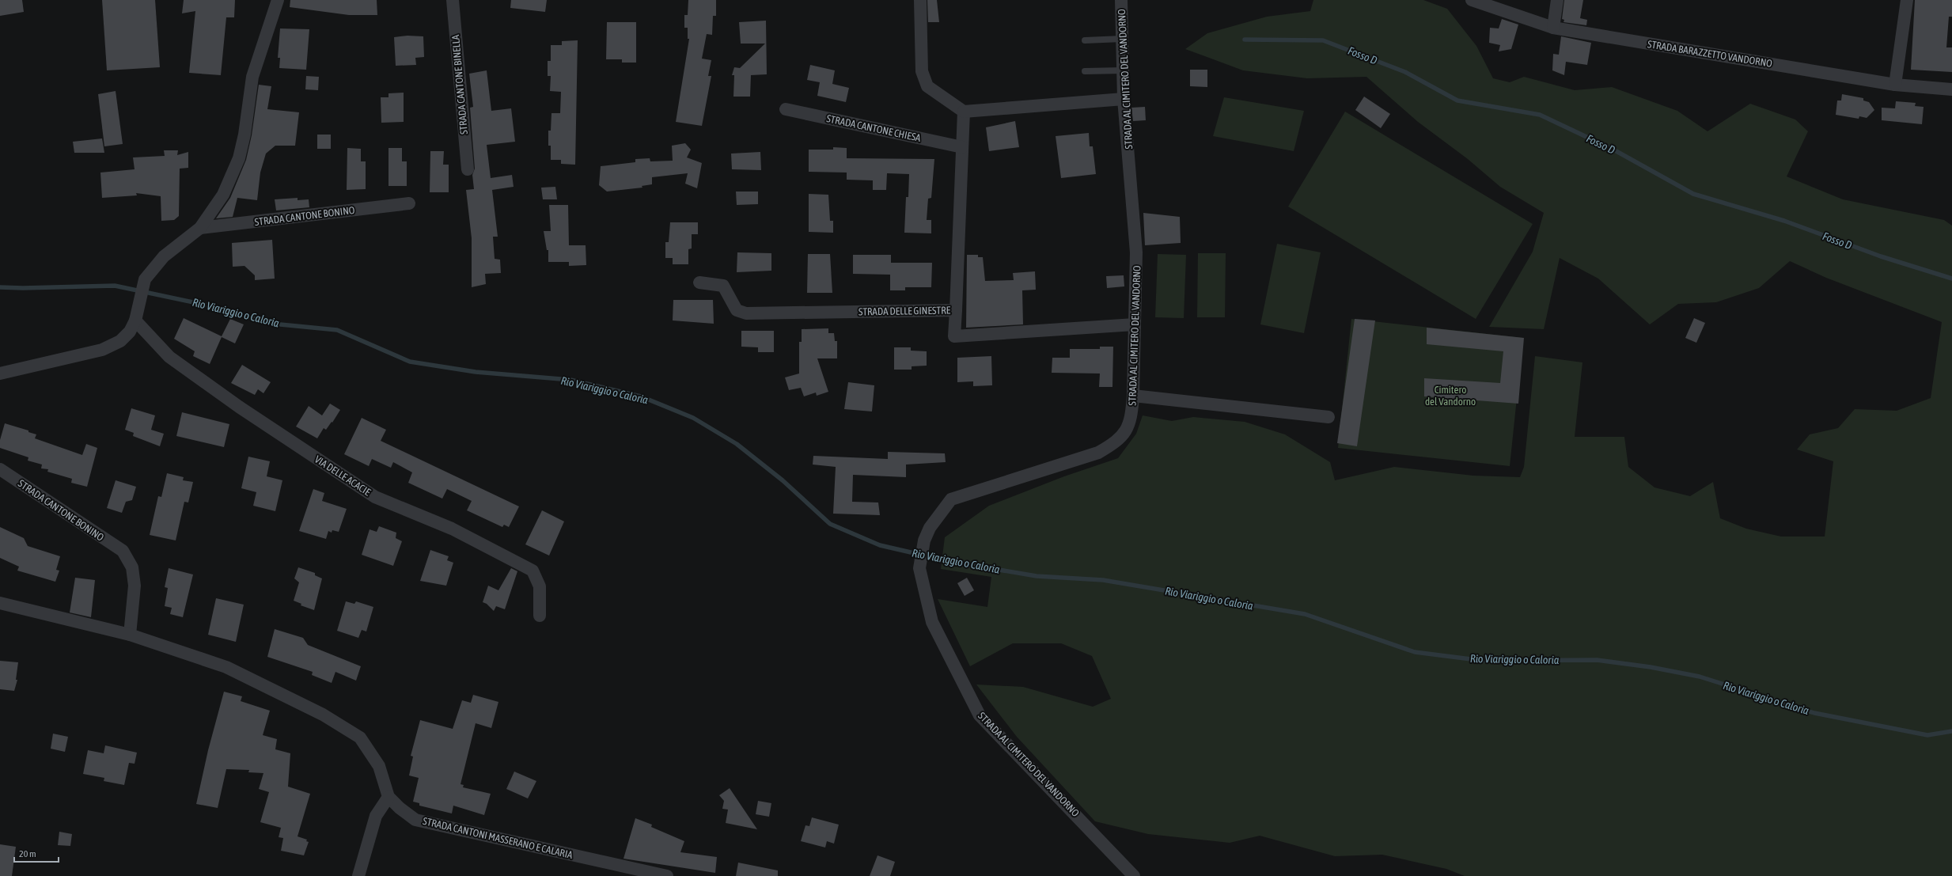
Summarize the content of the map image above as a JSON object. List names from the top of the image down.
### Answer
{
  "streets": {
    "street": [
      "STRADA BARAZZETTO VANDORNO",
      "STRADA AL CIMITERO DEL VANDORNO",
      "STRADA CANTONE BINELLA",
      "STRADA CANTONE CHIESA",
      "STRADA CANTONE BONINO",
      "STRADA DELLE GINESTRE",
      "VIA DELLE ACACIE",
      "STRADA CANTONI MASSERANO E CALARIA"
    ]
  },
  "crossings": [
    ["STRADA AL CIMITERO DEL VANDORNO", "STRADA DELLE GINESTRE"],
    ["STRADA CANTONE BONINO", "STRADA CANTONI MASSERANO E CALARIA"]
  ],
  "water": ["Fosso D", "Rio Viariggio o Caloria"],
  "parks": ["Cimitero del Vandorno"],
  "scale_bar": "20 m"
}
